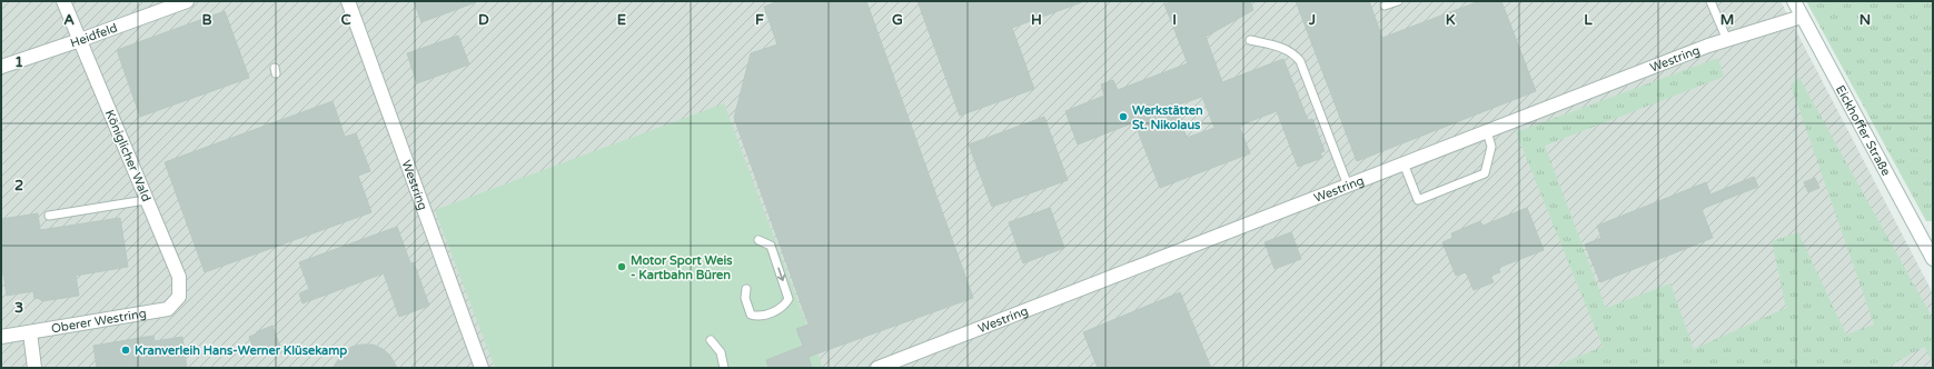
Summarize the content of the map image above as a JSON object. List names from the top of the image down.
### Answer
{
  "streets": {
    "street": [
      "Heidfeld",
      "Westring",
      "Eickhoffer Straße",
      "Königlicher Wald",
      "Oberer Westring"
    ]
  },
  "crossings": [
    ["Heidfeld", "Königlicher Wald"],
    ["Westring", "Eickhoffer Straße"],
    ["Königlicher Wald", "Oberer Westring"]
  ],
  "places": ["Werkstätten St. Nikolaus", "Motor Sport Weis - Kartbahn Büren", "Kranverleih Hans-Werner Klüsekamp"],
  "grid": {
    "columns": [
      "A",
      "B",
      "C",
      "D",
      "E",
      "F",
      "G",
      "H",
      "I",
      "J",
      "K",
      "L",
      "M",
      "N"
    ],
    "rows": ["1", "2", "3"]
  }
}
